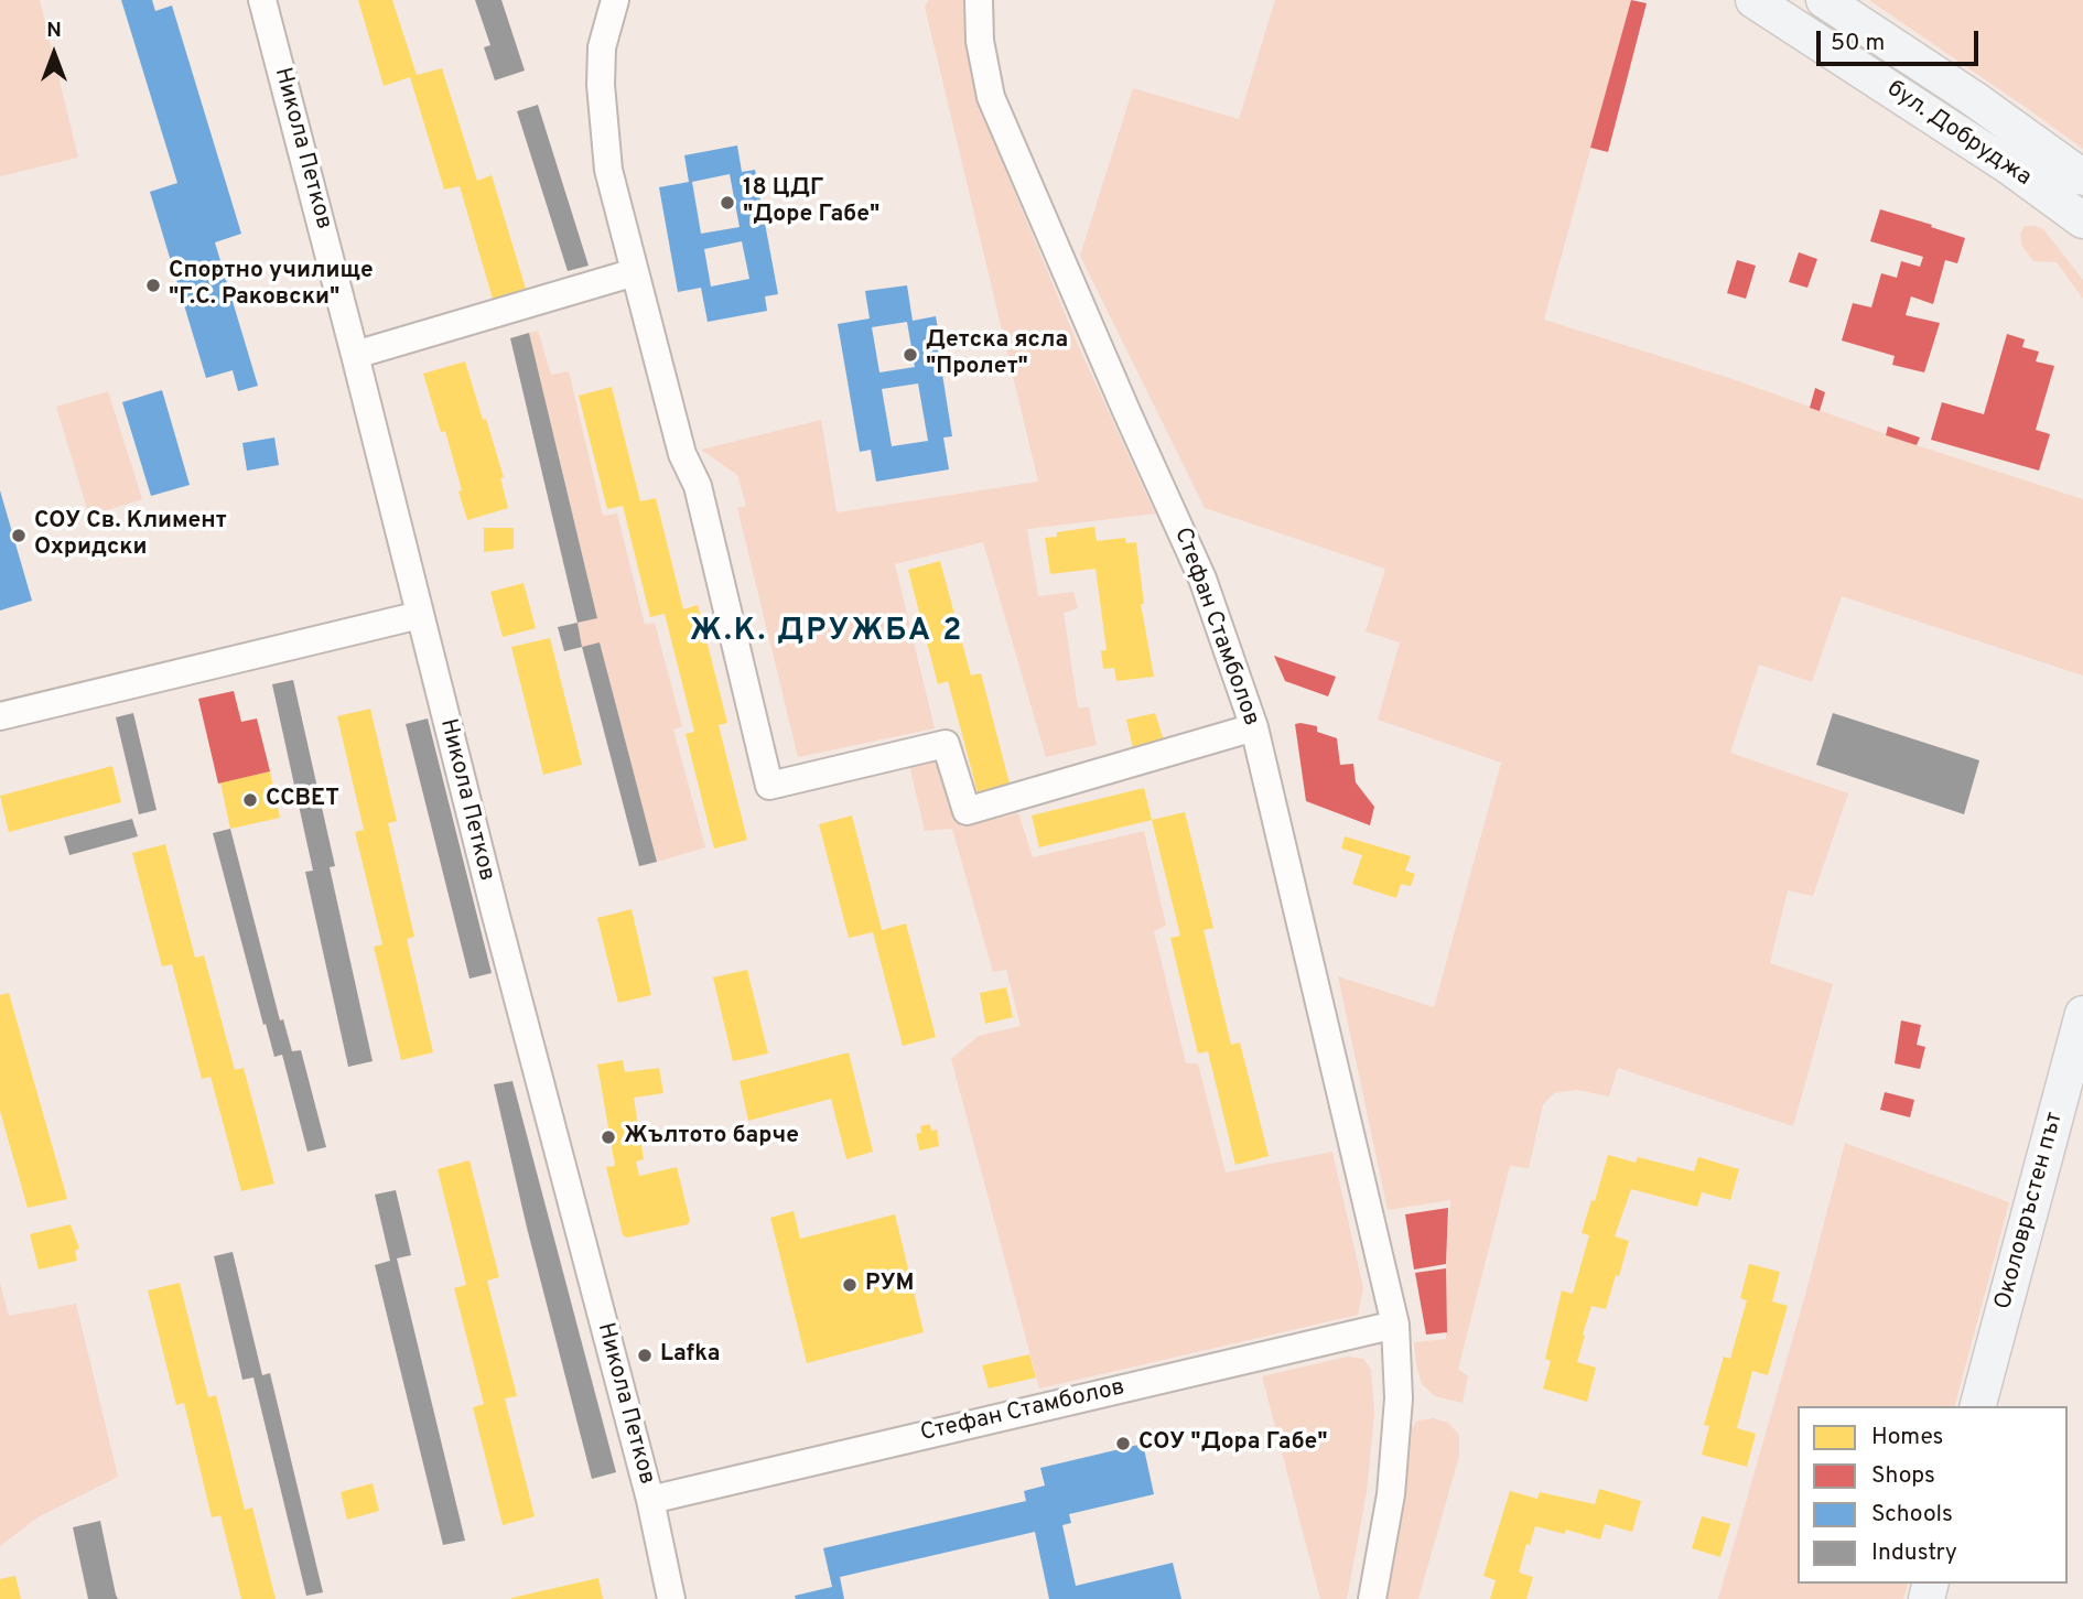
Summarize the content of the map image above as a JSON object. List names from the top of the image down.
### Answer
{
  "streets": {
    "main road": ["бул. Добруджа", "Околовръстен път"],
    "street": ["Никола Петков", "Стефан Стамболов"]
  },
  "crossings": [
    ["Никола Петков", "Стефан Стамболов"]
  ],
  "districts": ["Ж.К. ДРУЖБА 2"],
  "places": [
    "18 ЦДГ \"Доре Габе\"",
    "Спортно училище \"Г.С. Раковски\"",
    "Детска ясла \"Пролет\"",
    "СОУ Св. Климент Охридски",
    "ССВЕТ",
    "Жълтото барче",
    "РУМ",
    "Lafka",
    "СОУ \"Дора Габе\""
  ],
  "legend": [
    "Homes",
    "Shops",
    "Schools",
    "Industry"
  ],
  "scale_bar": "50 m",
  "north": "top"
}
